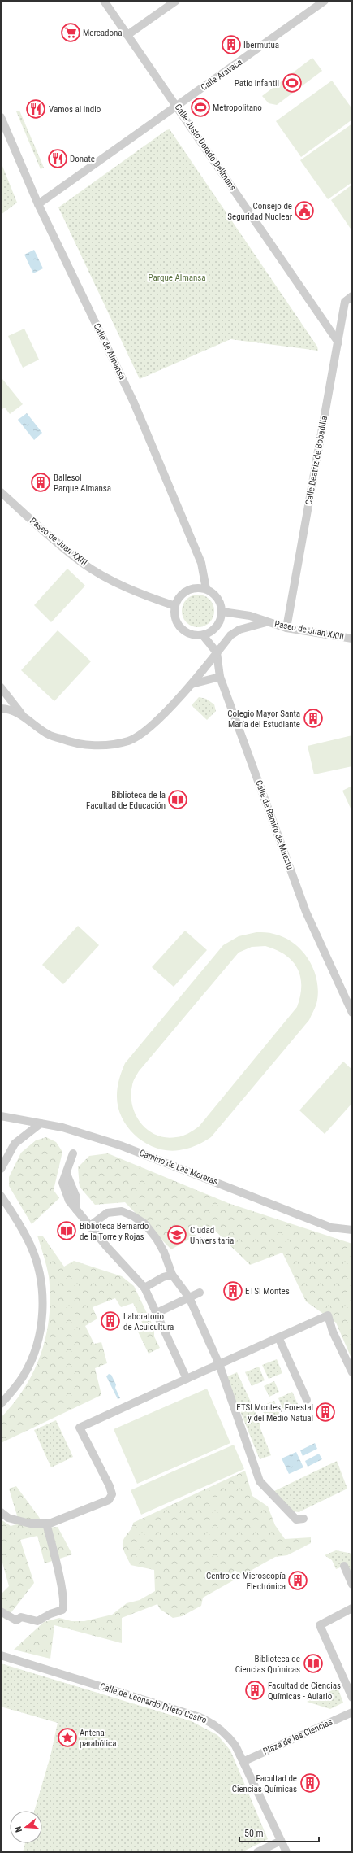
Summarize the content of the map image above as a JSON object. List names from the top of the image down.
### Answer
{
  "streets": {
    "street": [
      "Calle Aravaca",
      "Calle Justo Dorado Dellmans",
      "Calle de Almansa",
      "Calle Beatriz de Bobadilla",
      "Paseo de Juan XXIII",
      "Calle de Ramiro de Maeztu",
      "Camino de Las Moreras",
      "Calle de Leonardo Prieto Castro",
      "Plaza de las Ciencias"
    ]
  },
  "crossings": [
    ["Calle Aravaca", "Calle Justo Dorado Dellmans"],
    ["Calle Aravaca", "Calle de Almansa"],
    ["Calle Justo Dorado Dellmans", "Calle Beatriz de Bobadilla"],
    ["Calle de Almansa", "Paseo de Juan XXIII"],
    ["Calle Beatriz de Bobadilla", "Paseo de Juan XXIII"],
    ["Paseo de Juan XXIII", "Calle de Ramiro de Maeztu"],
    ["Calle de Leonardo Prieto Castro", "Plaza de las Ciencias"]
  ],
  "parks": ["Parque Almansa"],
  "places": {
    "supermarket": ["Mercadona"],
    "building": [
      "Ibermutua",
      "Ballesol Parque Almansa",
      "Colegio Mayor Santa María del Estudiante",
      "ETSI Montes",
      "Laboratorio de Acuicultura",
      "ETSI Montes, Forestal y del Medio Natual",
      "Centro de Microscopía Electrónica",
      "Facultad de Ciencias Químicas - Aulario",
      "Facultad de Ciencias Químicas"
    ],
    "sports": ["Patio infantil", "Metropolitano"],
    "restaurant": ["Vamos al indio", "Donate"],
    "public building": ["Consejo de Seguridad Nuclear"],
    "library": ["Biblioteca de la Facultad de Educación", "Biblioteca Bernardo de la Torre y Rojas", "Biblioteca de Ciencias Químicas"],
    "school or university": ["Ciudad Universitaria"],
    "place": ["Antena parabólica"]
  },
  "scale_bar": "50 m",
  "north": "left"
}
